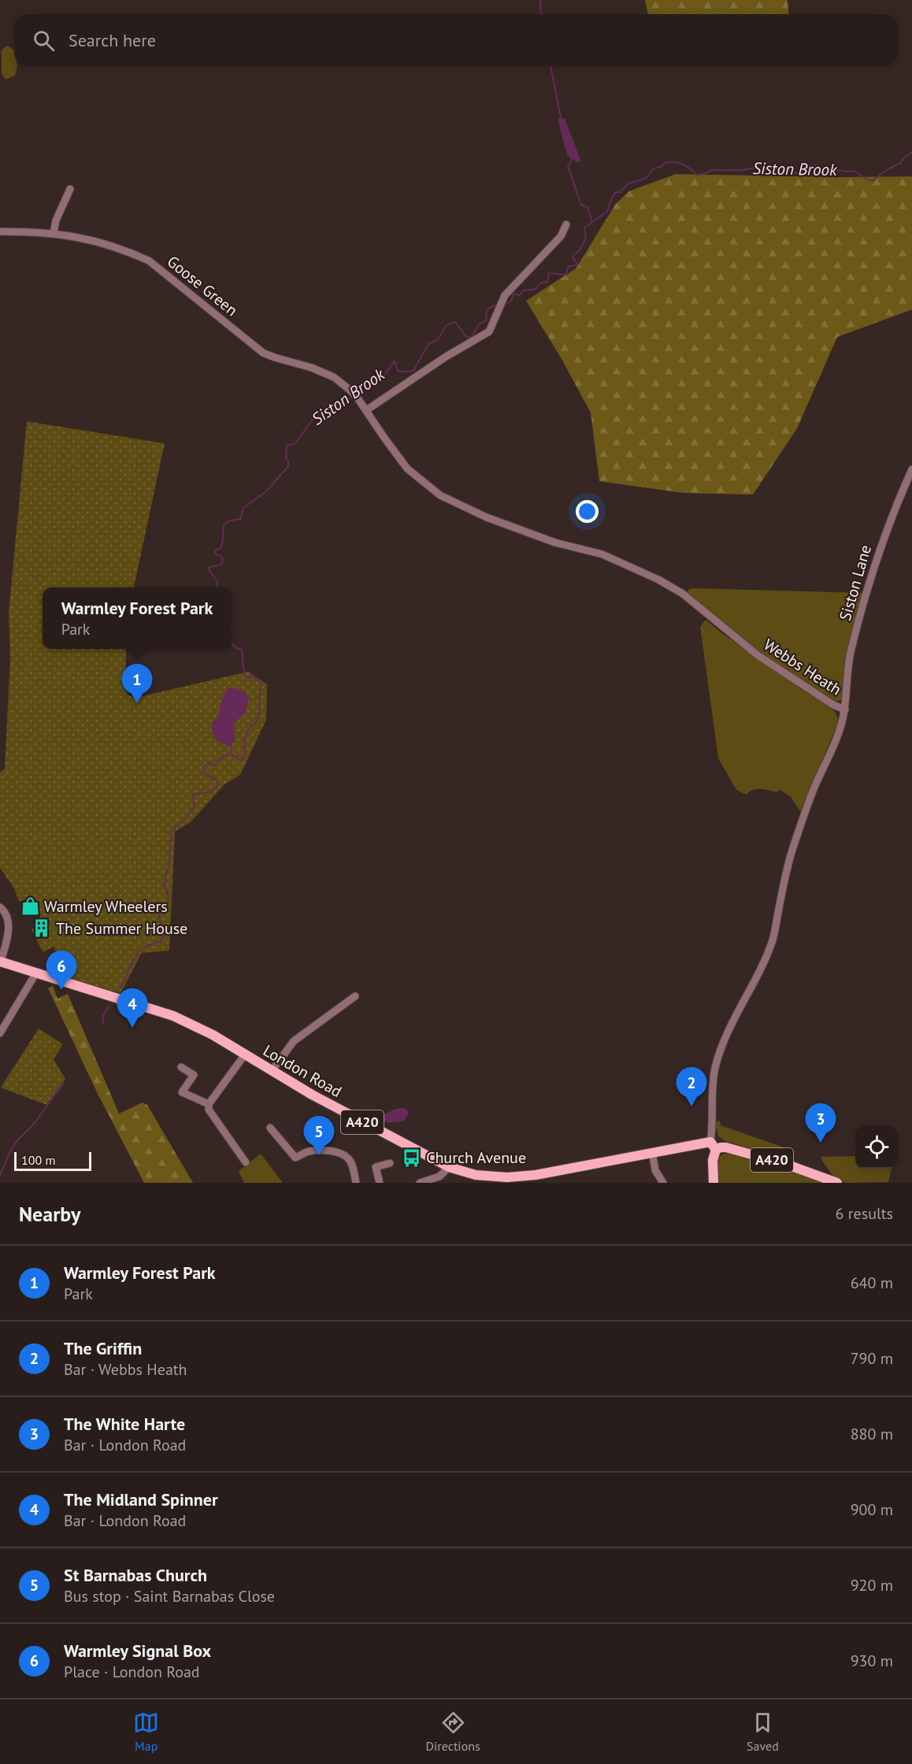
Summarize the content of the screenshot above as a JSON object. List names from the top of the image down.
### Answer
{
  "streets": {
    "main road": ["London Road", "A420"],
    "street": ["Goose Green", "Siston Lane", "Webbs Heath"]
  },
  "crossings": [
    ["Goose Green", "Webbs Heath"],
    ["Siston Lane", "Webbs Heath"],
    ["Webbs Heath", "London Road"],
    ["London Road", "A420"]
  ],
  "water": ["Siston Brook"],
  "places": {
    "shop": ["Warmley Wheelers"],
    "building": ["The Summer House"],
    "bus stop": ["Church Avenue"]
  },
  "scale_bar": "100 m",
  "page": {
    "search": "Search here",
    "popup": ["Warmley Forest Park", "Park"],
    "pins": [
      "1",
      "6",
      "4",
      "2",
      "3",
      "5"
    ],
    "scale": "100 m",
    "heading": ["Nearby", "6 results"],
    "list": [
      {
        "mark": "1",
        "name": "Warmley Forest Park",
        "note": "Park",
        "value": "640 m"
      },
      {
        "mark": "2",
        "name": "The Griffin",
        "note": "Bar · Webbs Heath",
        "value": "790 m"
      },
      {
        "mark": "3",
        "name": "The White Harte",
        "note": "Bar · London Road",
        "value": "880 m"
      },
      {
        "mark": "4",
        "name": "The Midland Spinner",
        "note": "Bar · London Road",
        "value": "900 m"
      },
      {
        "mark": "5",
        "name": "St Barnabas Church",
        "note": "Bus stop · Saint Barnabas Close",
        "value": "920 m"
      },
      {
        "mark": "6",
        "name": "Warmley Signal Box",
        "note": "Place · London Road",
        "value": "930 m"
      }
    ],
    "nav": ["Map", "Directions", "Saved"]
  }
}
